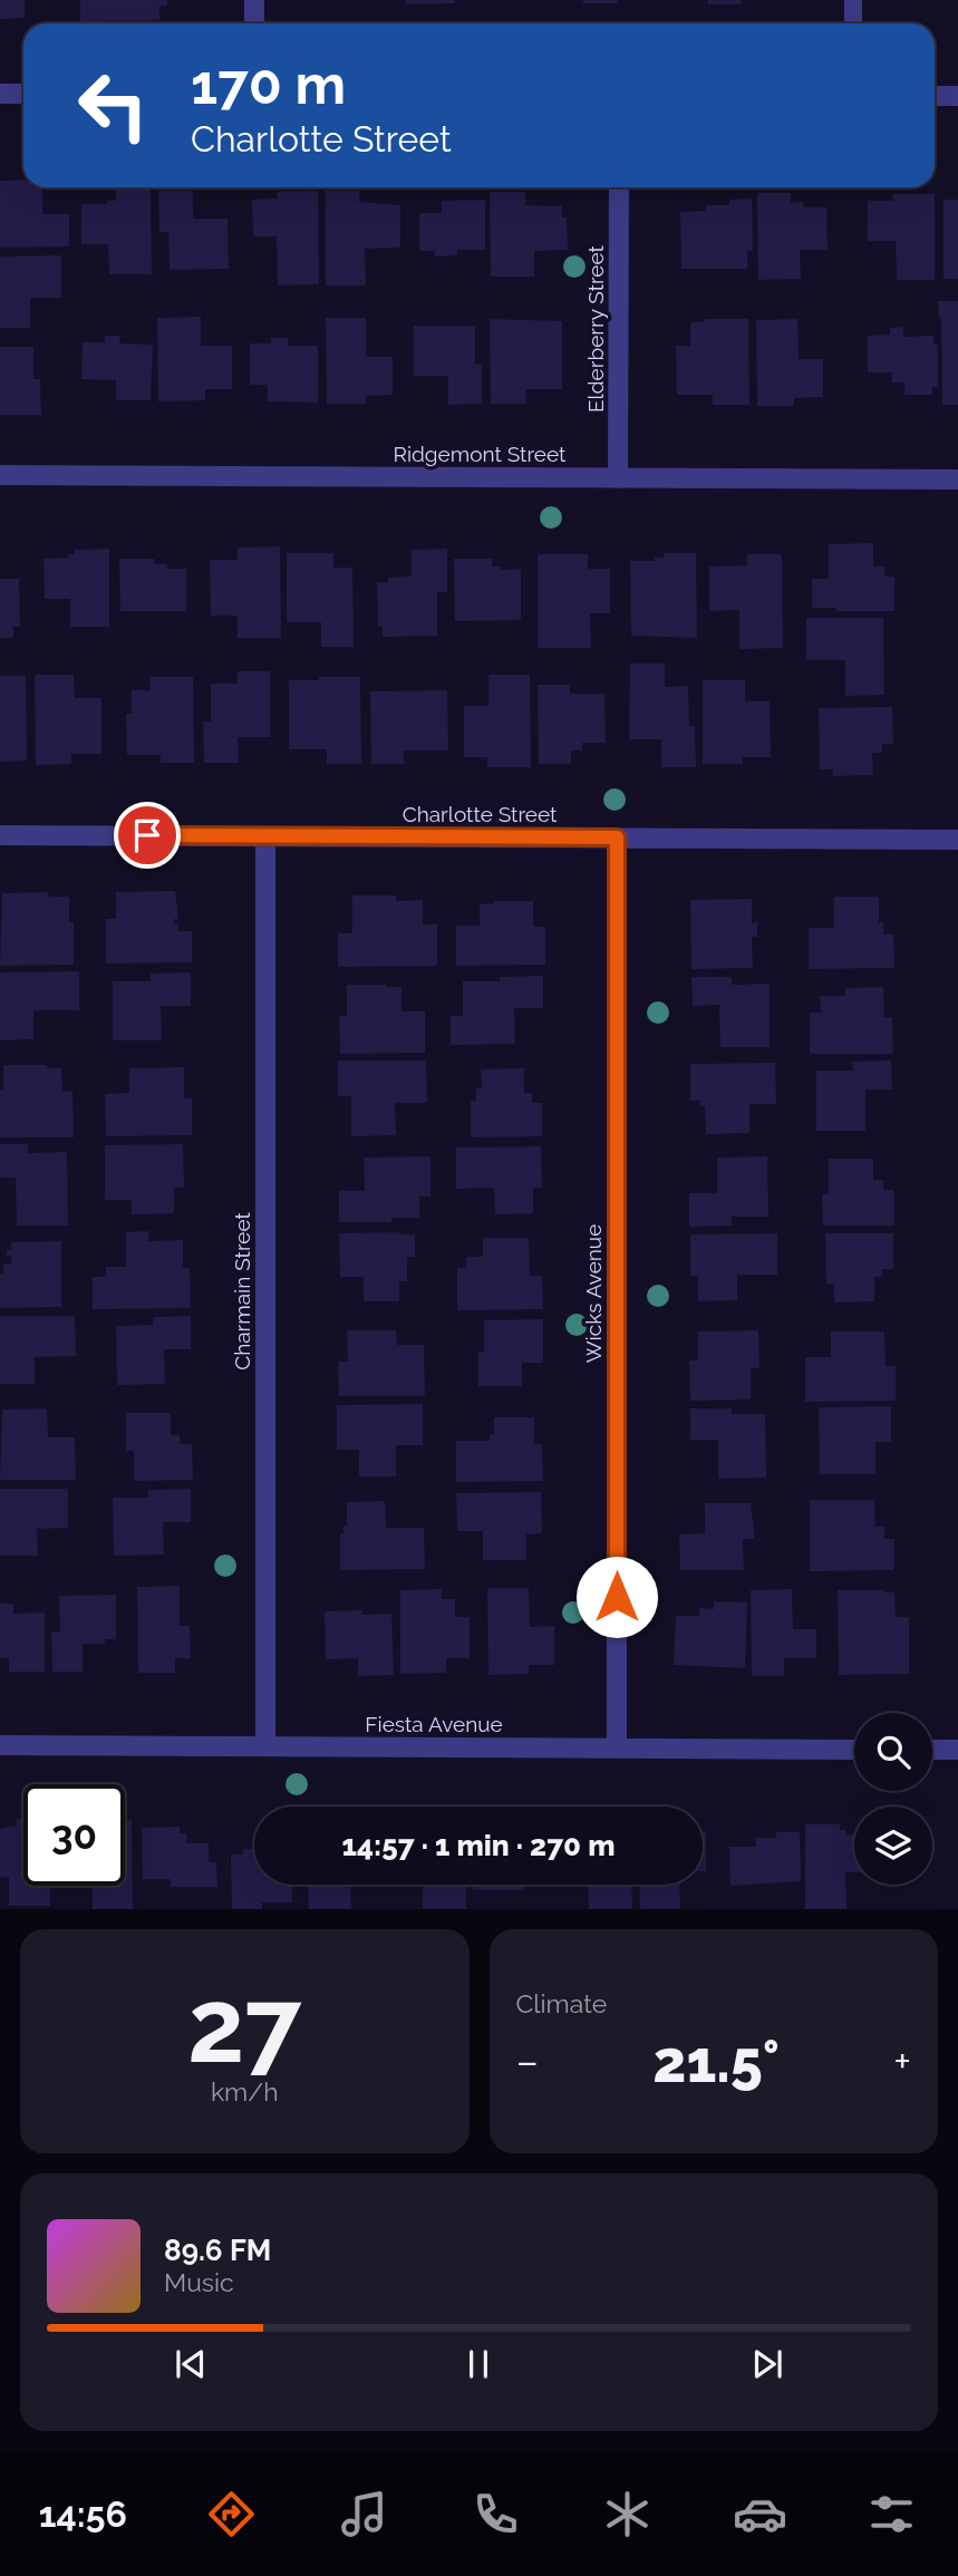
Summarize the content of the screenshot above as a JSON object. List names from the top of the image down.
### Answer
{
  "streets": {
    "street": [
      "Elderberry Street",
      "Ridgemont Street",
      "Charlotte Street",
      "Charmain Street",
      "Wicks Avenue",
      "Fiesta Avenue"
    ]
  },
  "crossings": [
    ["Elderberry Street", "Ridgemont Street"],
    ["Charlotte Street", "Charmain Street"],
    ["Charlotte Street", "Wicks Avenue"],
    ["Charmain Street", "Fiesta Avenue"],
    ["Wicks Avenue", "Fiesta Avenue"]
  ],
  "page": {
    "turn": ["170 m", "Charlotte Street"],
    "limit": "30",
    "trip": "14:57 · 1 min · 270 m",
    "tile": [
      ["27", "km/h"],
      "Climate"
    ],
    "heat": ["−", "21.5°", "+"],
    "song": ["89.6 FM", "Music"],
    "tabs": "14:56"
  }
}
